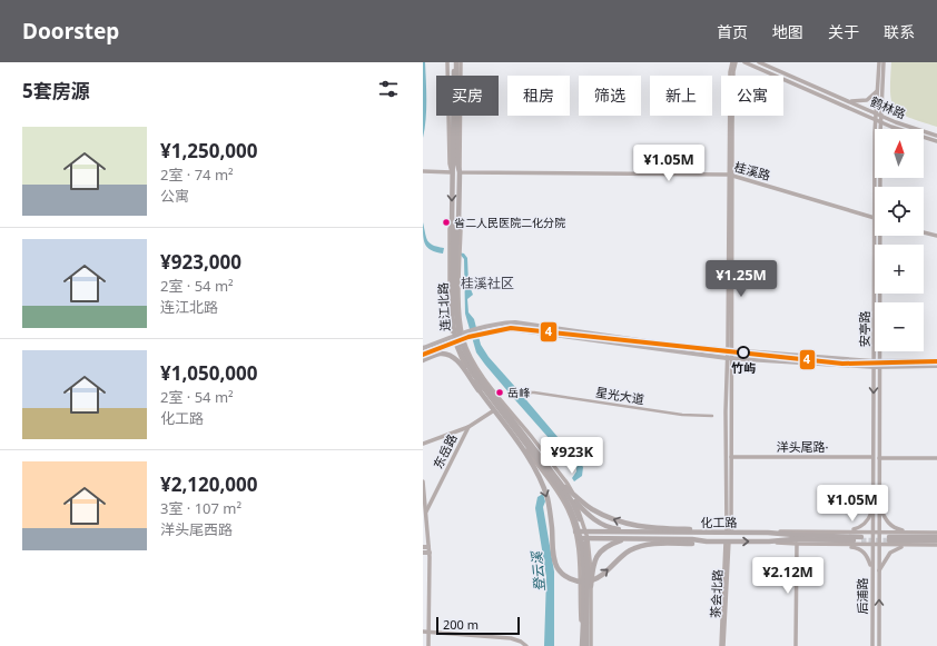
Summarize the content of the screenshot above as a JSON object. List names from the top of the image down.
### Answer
{
  "streets": {
    "highway": ["连江北路", "化工路"],
    "main road": [
      "鹤林路",
      "桂溪路",
      "安亭路",
      "洋头尾路·",
      "东岳路",
      "茶会北路",
      "后浦路"
    ],
    "street": ["星光大道"]
  },
  "crossings": [
    ["鹤林路", "安亭路"],
    ["桂溪路", "连江北路"],
    ["安亭路", "洋头尾路·"],
    ["安亭路", "后浦路"],
    ["化工路", "茶会北路"]
  ],
  "districts": ["桂溪社区"],
  "water": ["登云溪"],
  "places": ["省二人民医院二化分院", "竹屿", "岳峰"],
  "lines": ["transit line 4"],
  "scale_bar": "200 m",
  "north": "top",
  "page": {
    "header": "Doorstep",
    "nav": [
      "首页",
      "地图",
      "关于",
      "联系"
    ],
    "heading": "5套房源",
    "chip": [
      "买房",
      "租房",
      "筛选",
      "新上",
      "公寓"
    ],
    "list": [
      {
        "name": "¥1,250,000",
        "note": "2室 · 74 m² · 公寓"
      },
      {
        "name": "¥923,000",
        "note": "2室 · 54 m² · 连江北路"
      },
      {
        "name": "¥1,050,000",
        "note": "2室 · 54 m² · 化工路"
      },
      {
        "name": "¥2,120,000",
        "note": "3室 · 107 m² · 洋头尾西路"
      }
    ],
    "map_buttons": ["+", "−"],
    "price": [
      "¥1.05M",
      "¥1.25M",
      "¥923K",
      "¥1.05M",
      "¥2.12M"
    ],
    "scale": "200 m"
  }
}
